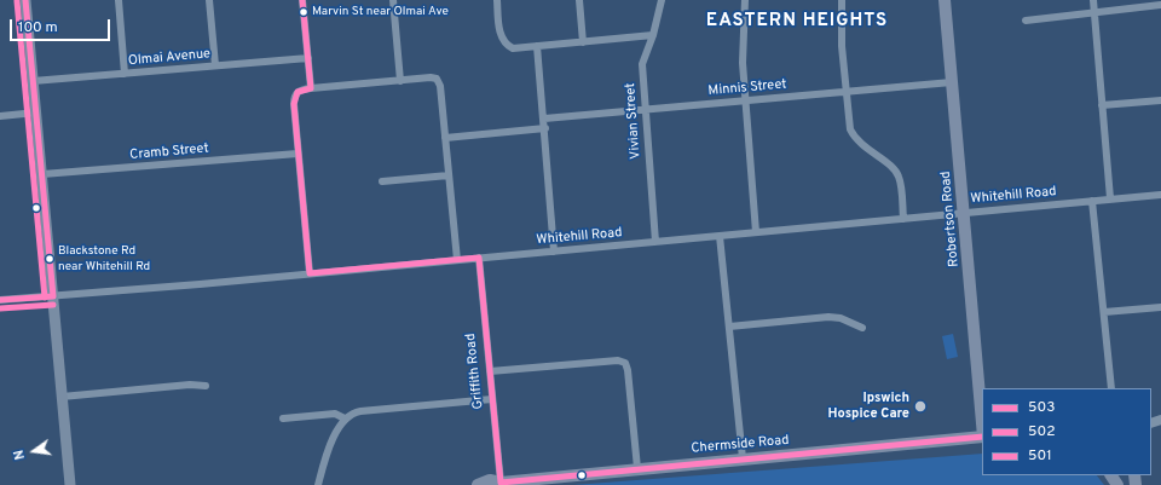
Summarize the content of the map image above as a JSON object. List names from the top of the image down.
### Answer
{
  "streets": {
    "main road": ["Robertson Road", "Chermside Road"],
    "street": [
      "Olmai Avenue",
      "Minnis Street",
      "Vivian Street",
      "Cramb Street",
      "Whitehill Road",
      "Griffith Road"
    ]
  },
  "crossings": [
    ["Minnis Street", "Vivian Street"],
    ["Minnis Street", "Robertson Road"],
    ["Vivian Street", "Whitehill Road"],
    ["Whitehill Road", "Robertson Road"],
    ["Whitehill Road", "Griffith Road"],
    ["Griffith Road", "Chermside Road"]
  ],
  "districts": ["EASTERN HEIGHTS"],
  "places": ["Marvin St near Olmai Ave", "Blackstone Rd near Whitehill Rd", "Ipswich Hospice Care"],
  "lines": ["transit line 503", "transit line 502", "transit line 501"],
  "legend": ["503", "502", "501"],
  "scale_bar": "100 m",
  "north": "left"
}
